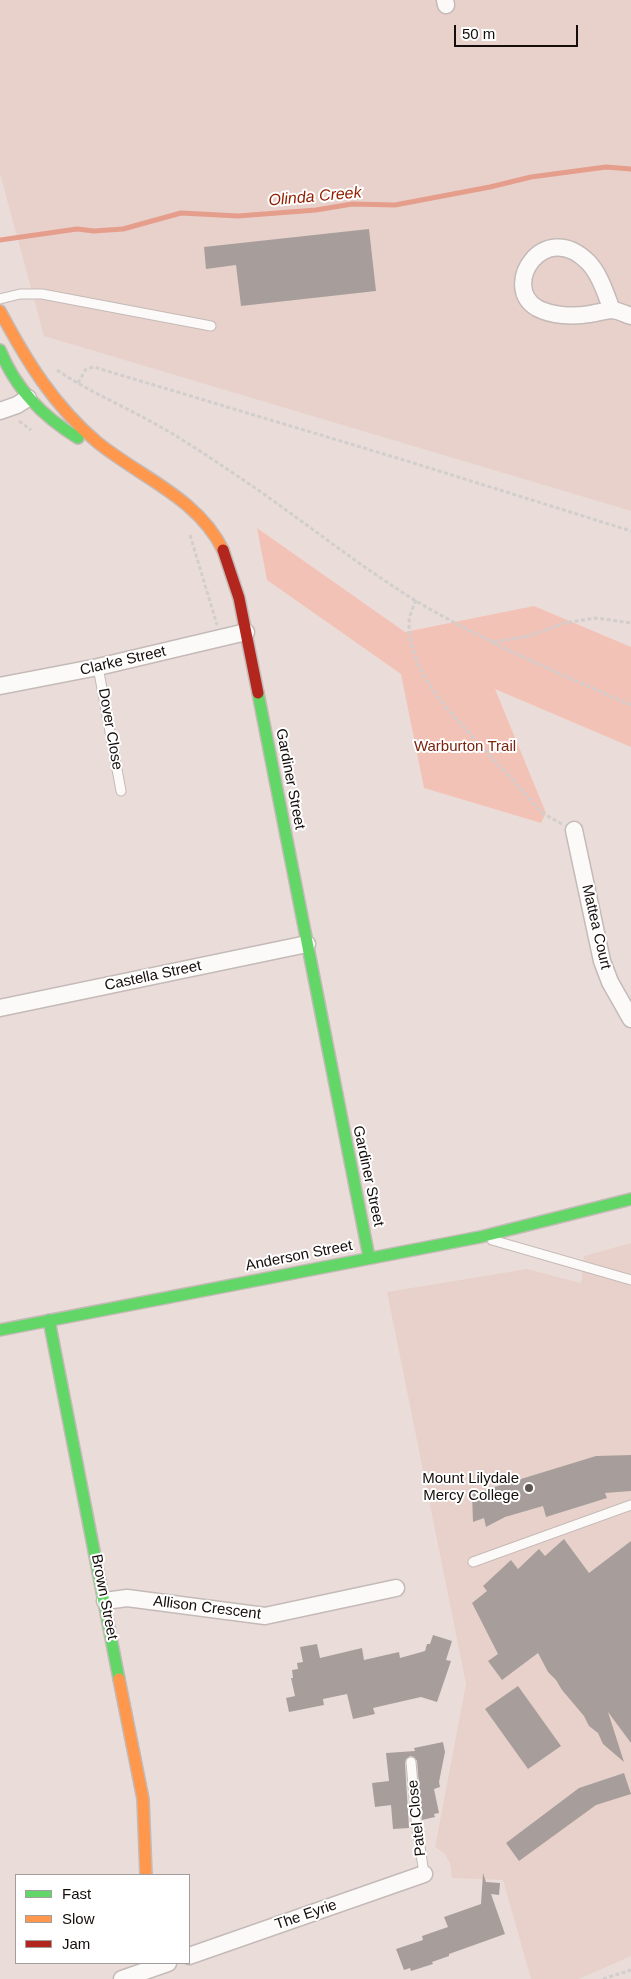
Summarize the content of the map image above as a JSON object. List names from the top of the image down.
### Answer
{
  "streets": {
    "main road": ["Gardiner Street", "Anderson Street", "Brown Street"],
    "street": [
      "Clarke Street",
      "Mattea Court",
      "Castella Street",
      "Allison Crescent",
      "The Eyrie"
    ],
    "lane": ["Dover Close", "Patel Close"]
  },
  "crossings": [
    ["Clarke Street", "Dover Close"],
    ["Clarke Street", "Gardiner Street"],
    ["Gardiner Street", "Castella Street"],
    ["Gardiner Street", "Anderson Street"],
    ["Anderson Street", "Brown Street"],
    ["Brown Street", "Allison Crescent"],
    ["Patel Close", "The Eyrie"]
  ],
  "water": ["Olinda Creek"],
  "parks": ["Warburton Trail"],
  "places": ["Mount Lilydale Mercy College"],
  "legend": ["Fast", "Slow", "Jam"],
  "scale_bar": "50 m"
}
